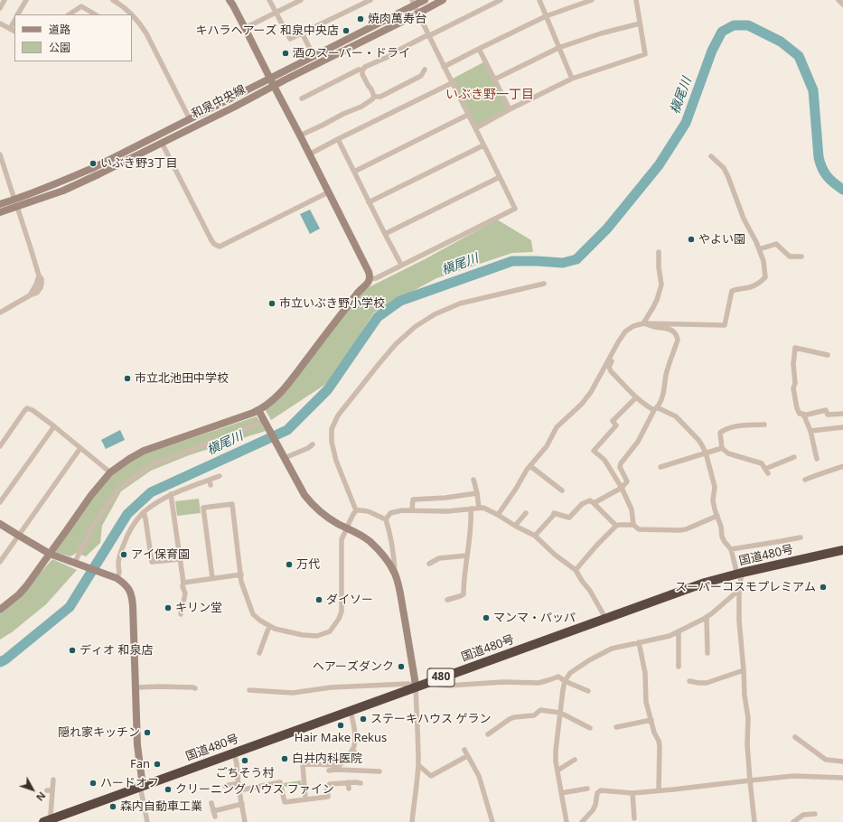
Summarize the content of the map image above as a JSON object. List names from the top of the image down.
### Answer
{
  "streets": {
    "highway": ["国道480号", "480"],
    "street": ["和泉中央線"]
  },
  "districts": ["いぶき野一丁目"],
  "water": ["槇尾川"],
  "places": [
    "焼肉萬寿台",
    "キハラヘアーズ 和泉中央店",
    "酒のスーパー・ドライ",
    "いぶき野3丁目",
    "やよい園",
    "市立いぶき野小学校",
    "市立北池田中学校",
    "アイ保育園",
    "万代",
    "スーパーコスモプレミアム",
    "ダイソー",
    "キリン堂",
    "マンマ・パッパ",
    "ディオ 和泉店",
    "ヘアーズダンク",
    "ステーキハウス ゲラン",
    "Hair Make Rekus",
    "隠れ家キッチン",
    "白井内科医院",
    "ごちそう村",
    "Fan",
    "ハードオフ",
    "クリーニング ハウス ファイン",
    "森内自動車工業"
  ],
  "legend": ["道路", "公園"],
  "north": "bottom right"
}
